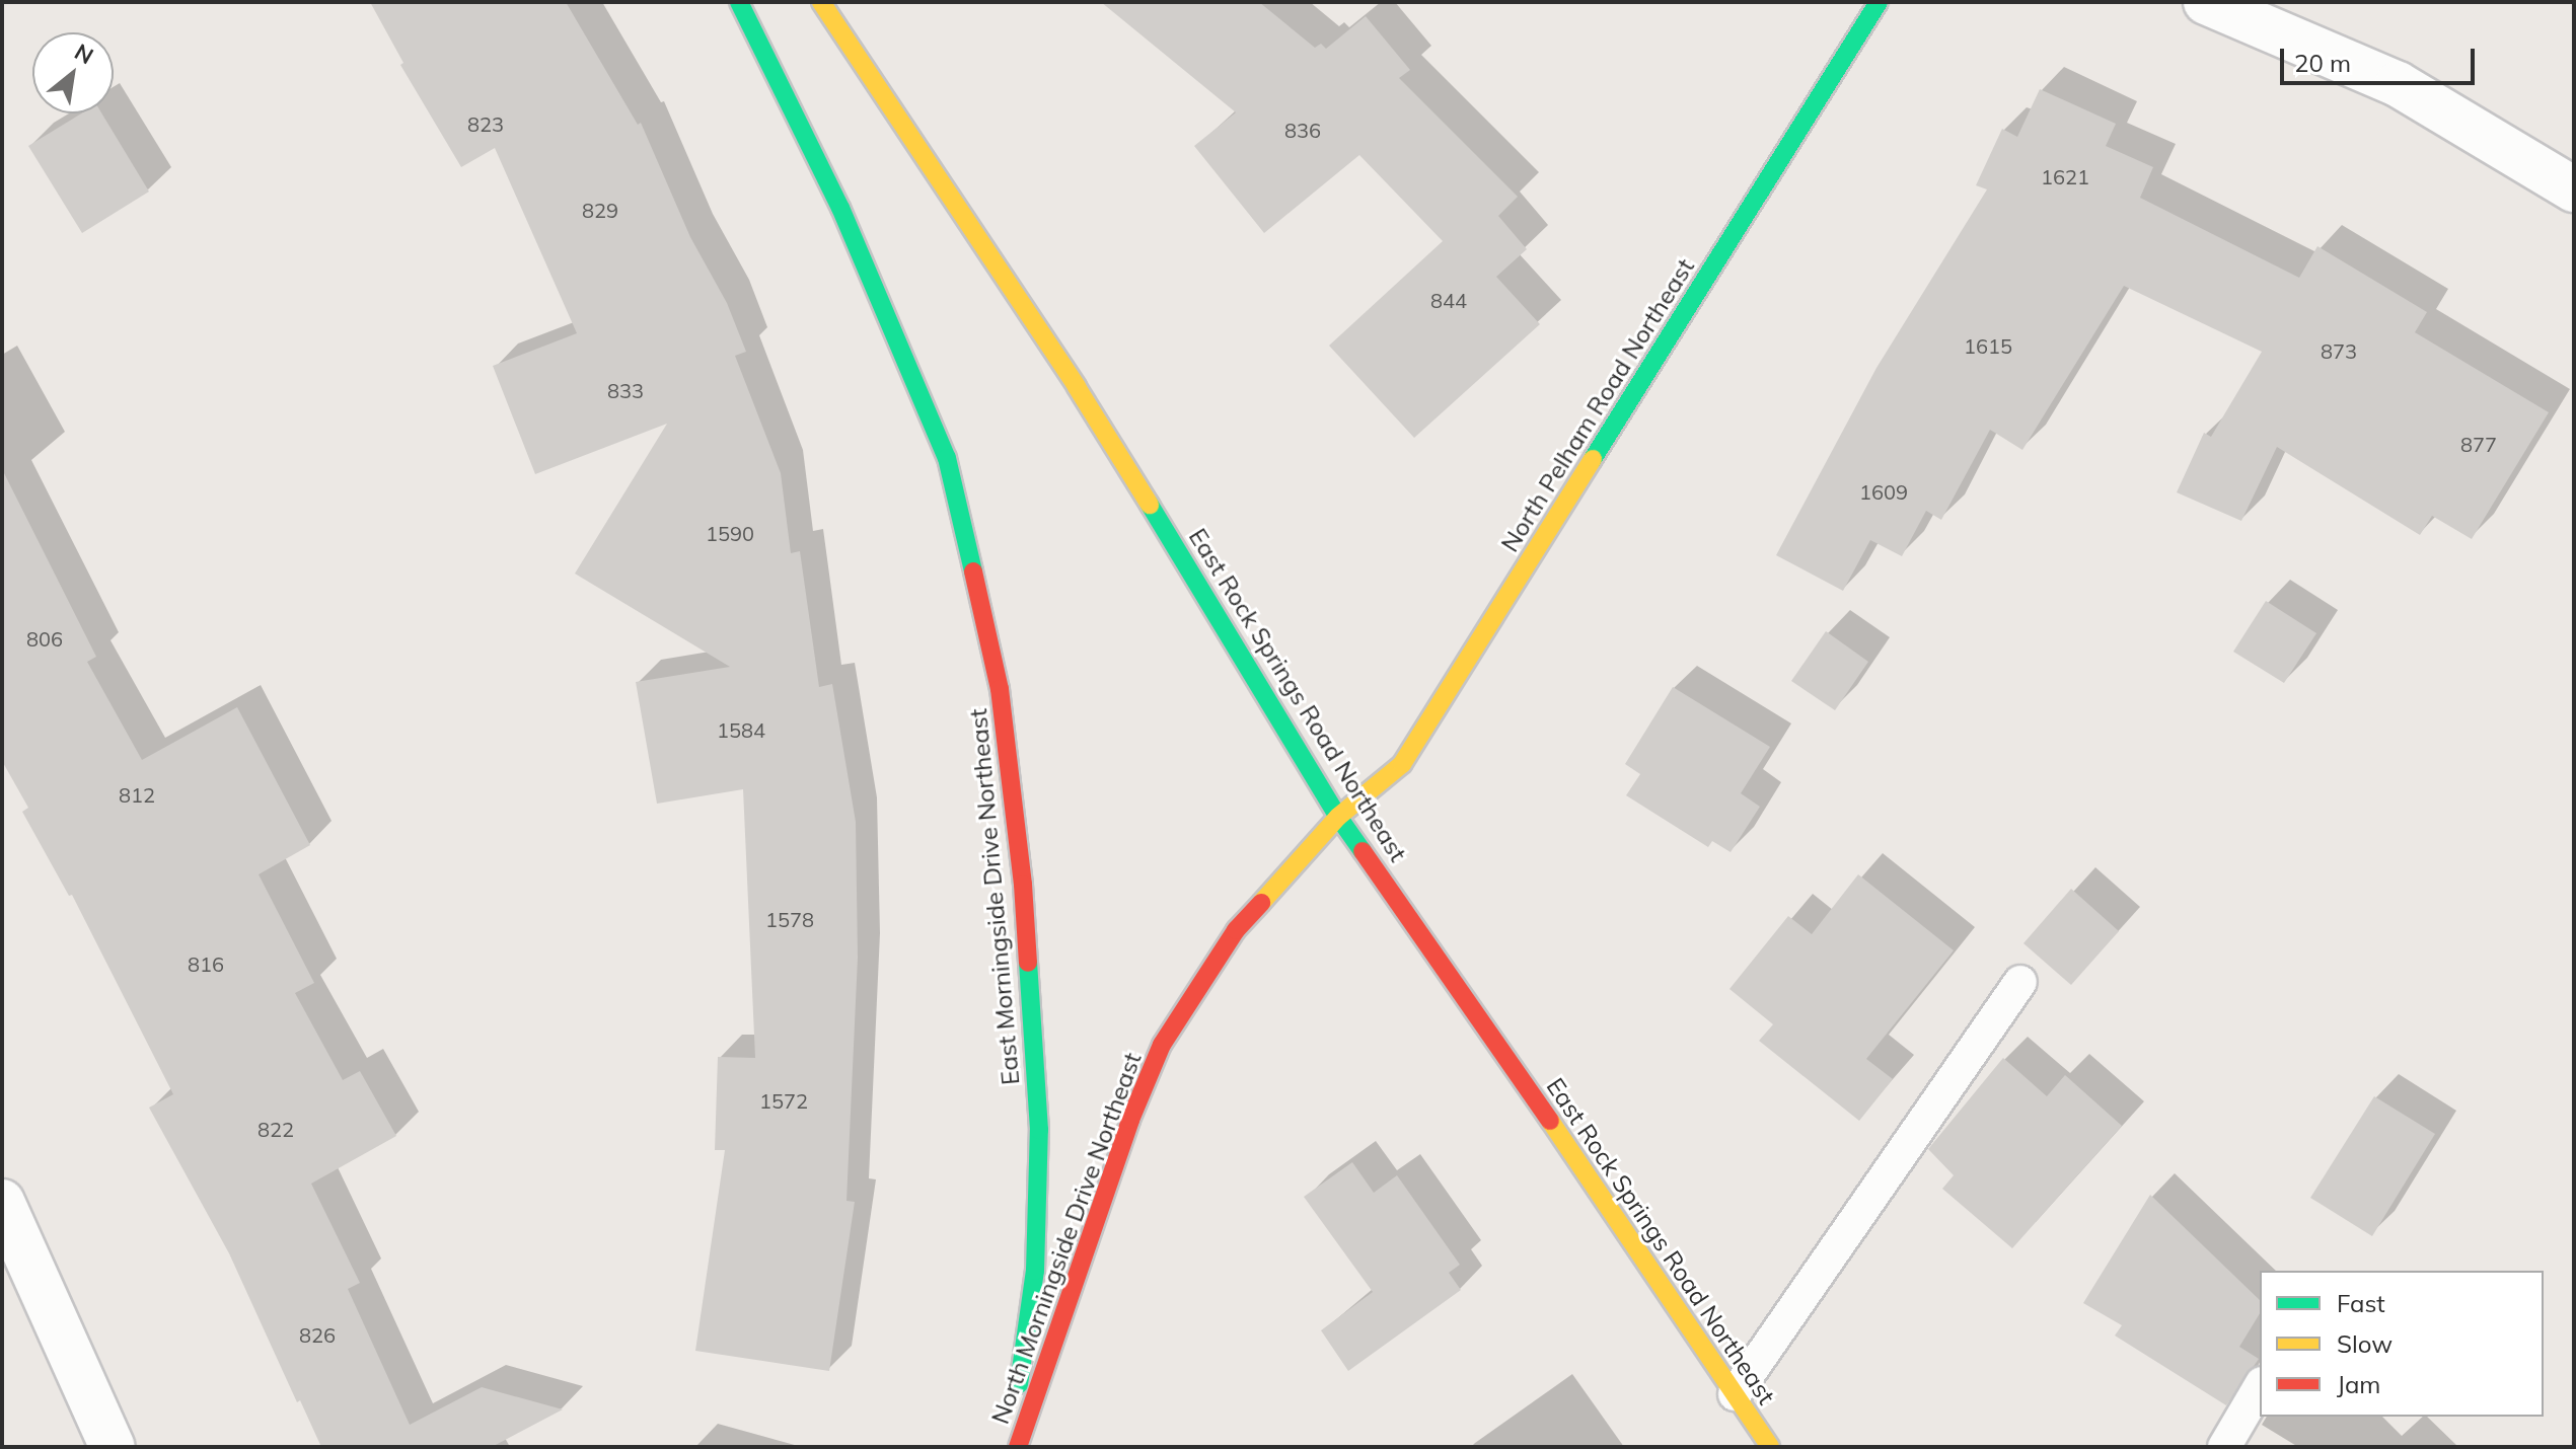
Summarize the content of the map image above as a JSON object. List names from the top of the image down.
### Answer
{
  "streets": {
    "street": [
      "North Pelham Road Northeast",
      "East Rock Springs Road Northeast",
      "East Morningside Drive Northeast",
      "North Morningside Drive Northeast"
    ]
  },
  "crossings": [
    ["North Pelham Road Northeast", "East Rock Springs Road Northeast"],
    ["North Pelham Road Northeast", "North Morningside Drive Northeast"],
    ["East Rock Springs Road Northeast", "North Morningside Drive Northeast"]
  ],
  "house_numbers": [
    "823",
    "836",
    "1621",
    "829",
    "844",
    "1615",
    "873",
    "833",
    "877",
    "1609",
    "1590",
    "806",
    "1584",
    "812",
    "1578",
    "816",
    "1572",
    "822",
    "826"
  ],
  "legend": ["Fast", "Slow", "Jam"],
  "scale_bar": "20 m",
  "north": "top right"
}
